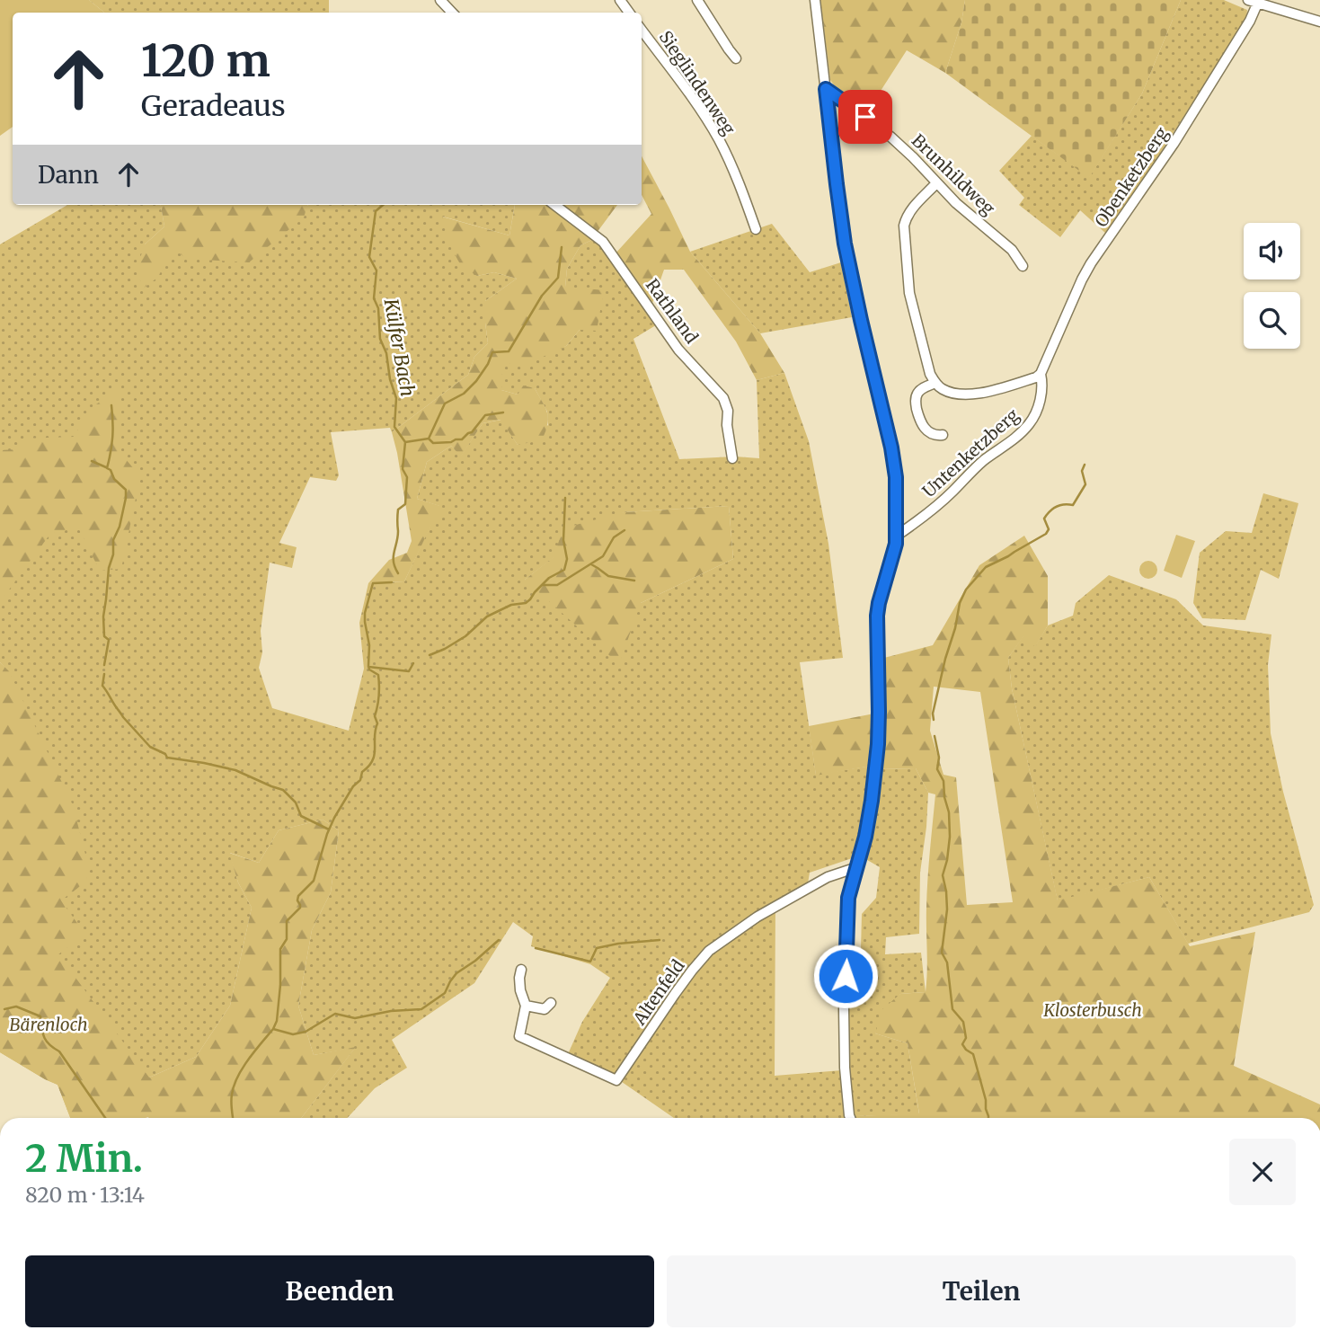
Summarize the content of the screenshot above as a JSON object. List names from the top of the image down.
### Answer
{
  "streets": {
    "street": [
      "Sieglindenweg",
      "Brunhildweg",
      "Obenketzberg",
      "Rathland",
      "Untenketzberg",
      "Altenfeld"
    ]
  },
  "crossings": [
    ["Obenketzberg", "Untenketzberg"]
  ],
  "water": ["Külfer Bach"],
  "parks": ["Klosterbusch", "Bärenloch"],
  "page": {
    "turn": ["120 m", "Geradeaus"],
    "then": "Dann",
    "heading": ["2 Min.", "820 m · 13:14"],
    "buttons": ["Beenden", "Teilen"]
  }
}
